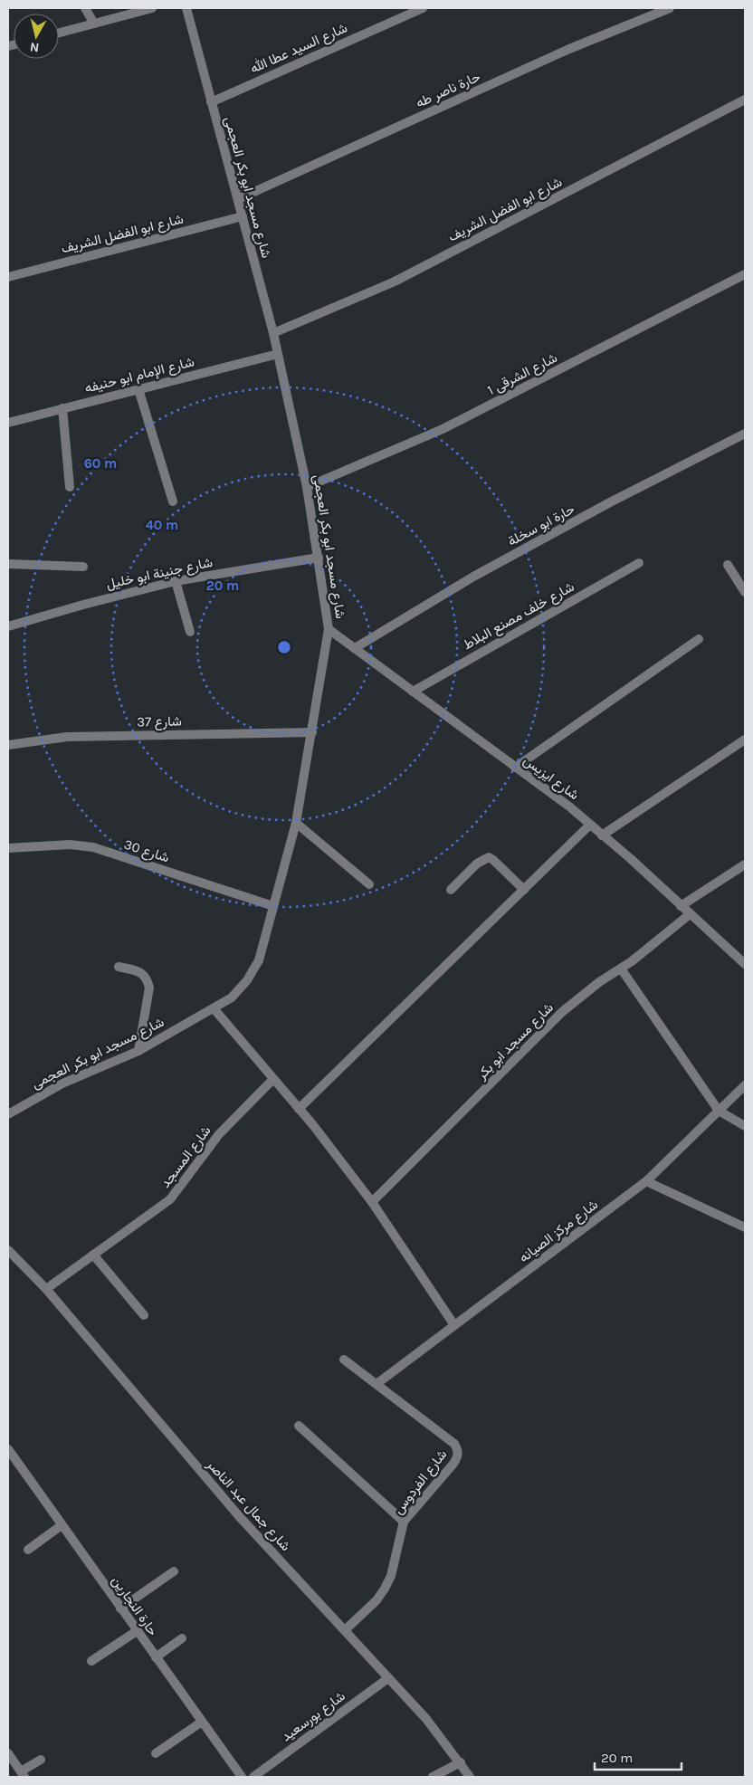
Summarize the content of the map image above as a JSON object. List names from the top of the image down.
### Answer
{
  "streets": {
    "street": [
      "شارع السيد عطا الله",
      "حارة ناصر طه",
      "شارع مسجد ابو بكر العجمى",
      "شارع ابو الفضل الشريف",
      "شارع الشرقى 1",
      "شارع الإمام ابو حنيفه",
      "حارة ابو سخلة",
      "شارع جنينة ابو خليل",
      "شارع خلف مصنع البلاط",
      "شارع 37",
      "شارع ايزيس",
      "شارع 30",
      "شارع مسجد ابو بكر",
      "شارع المسجد",
      "شارع مركز الصيانه",
      "شارع الفردوس",
      "شارع جمال عبد الناصر",
      "حارة النجارين",
      "شارع بورسعيد"
    ]
  },
  "crossings": [
    ["شارع السيد عطا الله", "شارع مسجد ابو بكر العجمى"],
    ["حارة ناصر طه", "شارع مسجد ابو بكر العجمى"],
    ["شارع مسجد ابو بكر العجمى", "شارع ابو الفضل الشريف"],
    ["شارع مسجد ابو بكر العجمى", "شارع الشرقى 1"],
    ["شارع مسجد ابو بكر العجمى", "شارع الإمام ابو حنيفه"],
    ["شارع مسجد ابو بكر العجمى", "شارع جنينة ابو خليل"],
    ["شارع مسجد ابو بكر العجمى", "شارع 37"],
    ["شارع مسجد ابو بكر العجمى", "شارع ايزيس"],
    ["شارع مسجد ابو بكر العجمى", "شارع 30"],
    ["حارة ابو سخلة", "شارع ايزيس"],
    ["شارع خلف مصنع البلاط", "شارع ايزيس"],
    ["شارع ايزيس", "شارع مسجد ابو بكر"],
    ["شارع المسجد", "شارع جمال عبد الناصر"],
    ["شارع مركز الصيانه", "شارع الفردوس"],
    ["شارع الفردوس", "شارع جمال عبد الناصر"],
    ["شارع جمال عبد الناصر", "شارع بورسعيد"]
  ],
  "scale_bar": "20 m",
  "north": "bottom",
  "rings": ["60 m", "40 m", "20 m"]
}
